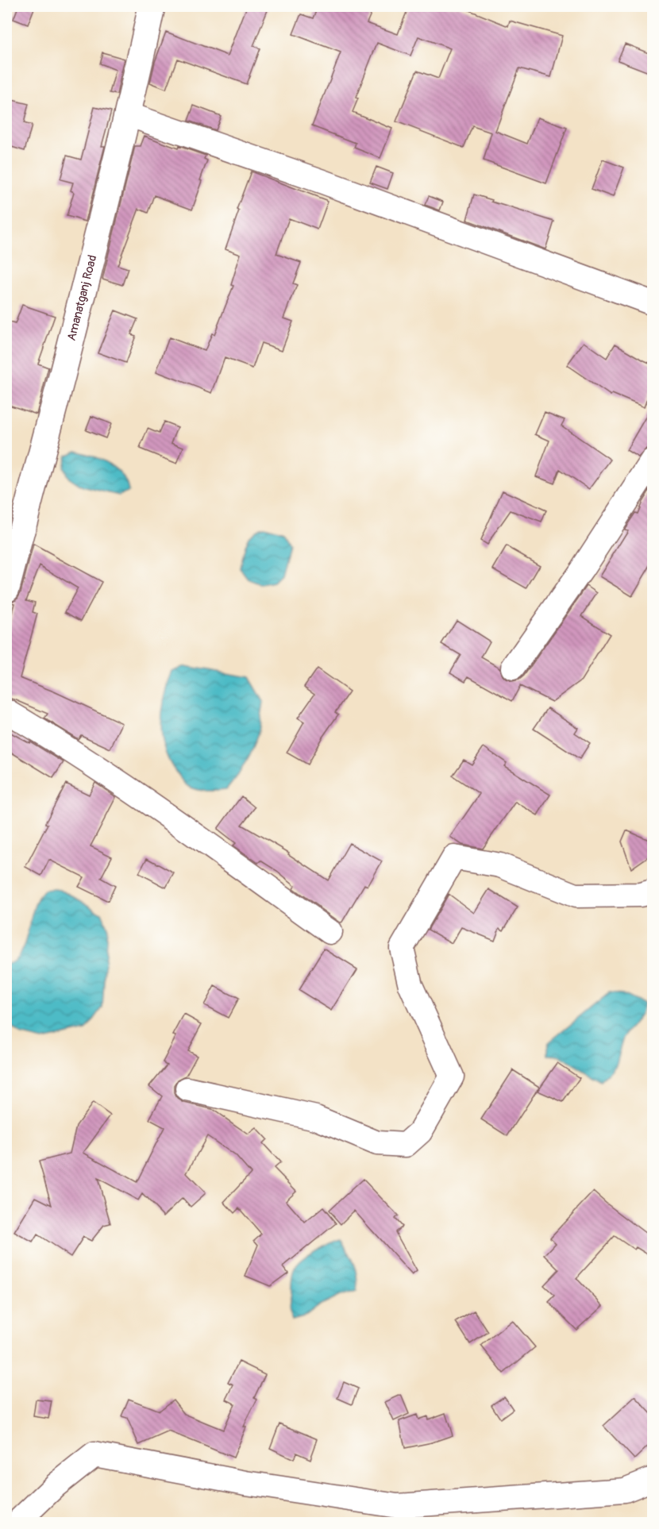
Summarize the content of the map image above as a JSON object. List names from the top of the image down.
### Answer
{
  "streets": {
    "main road": ["Amanatganj Road"]
  }
}
